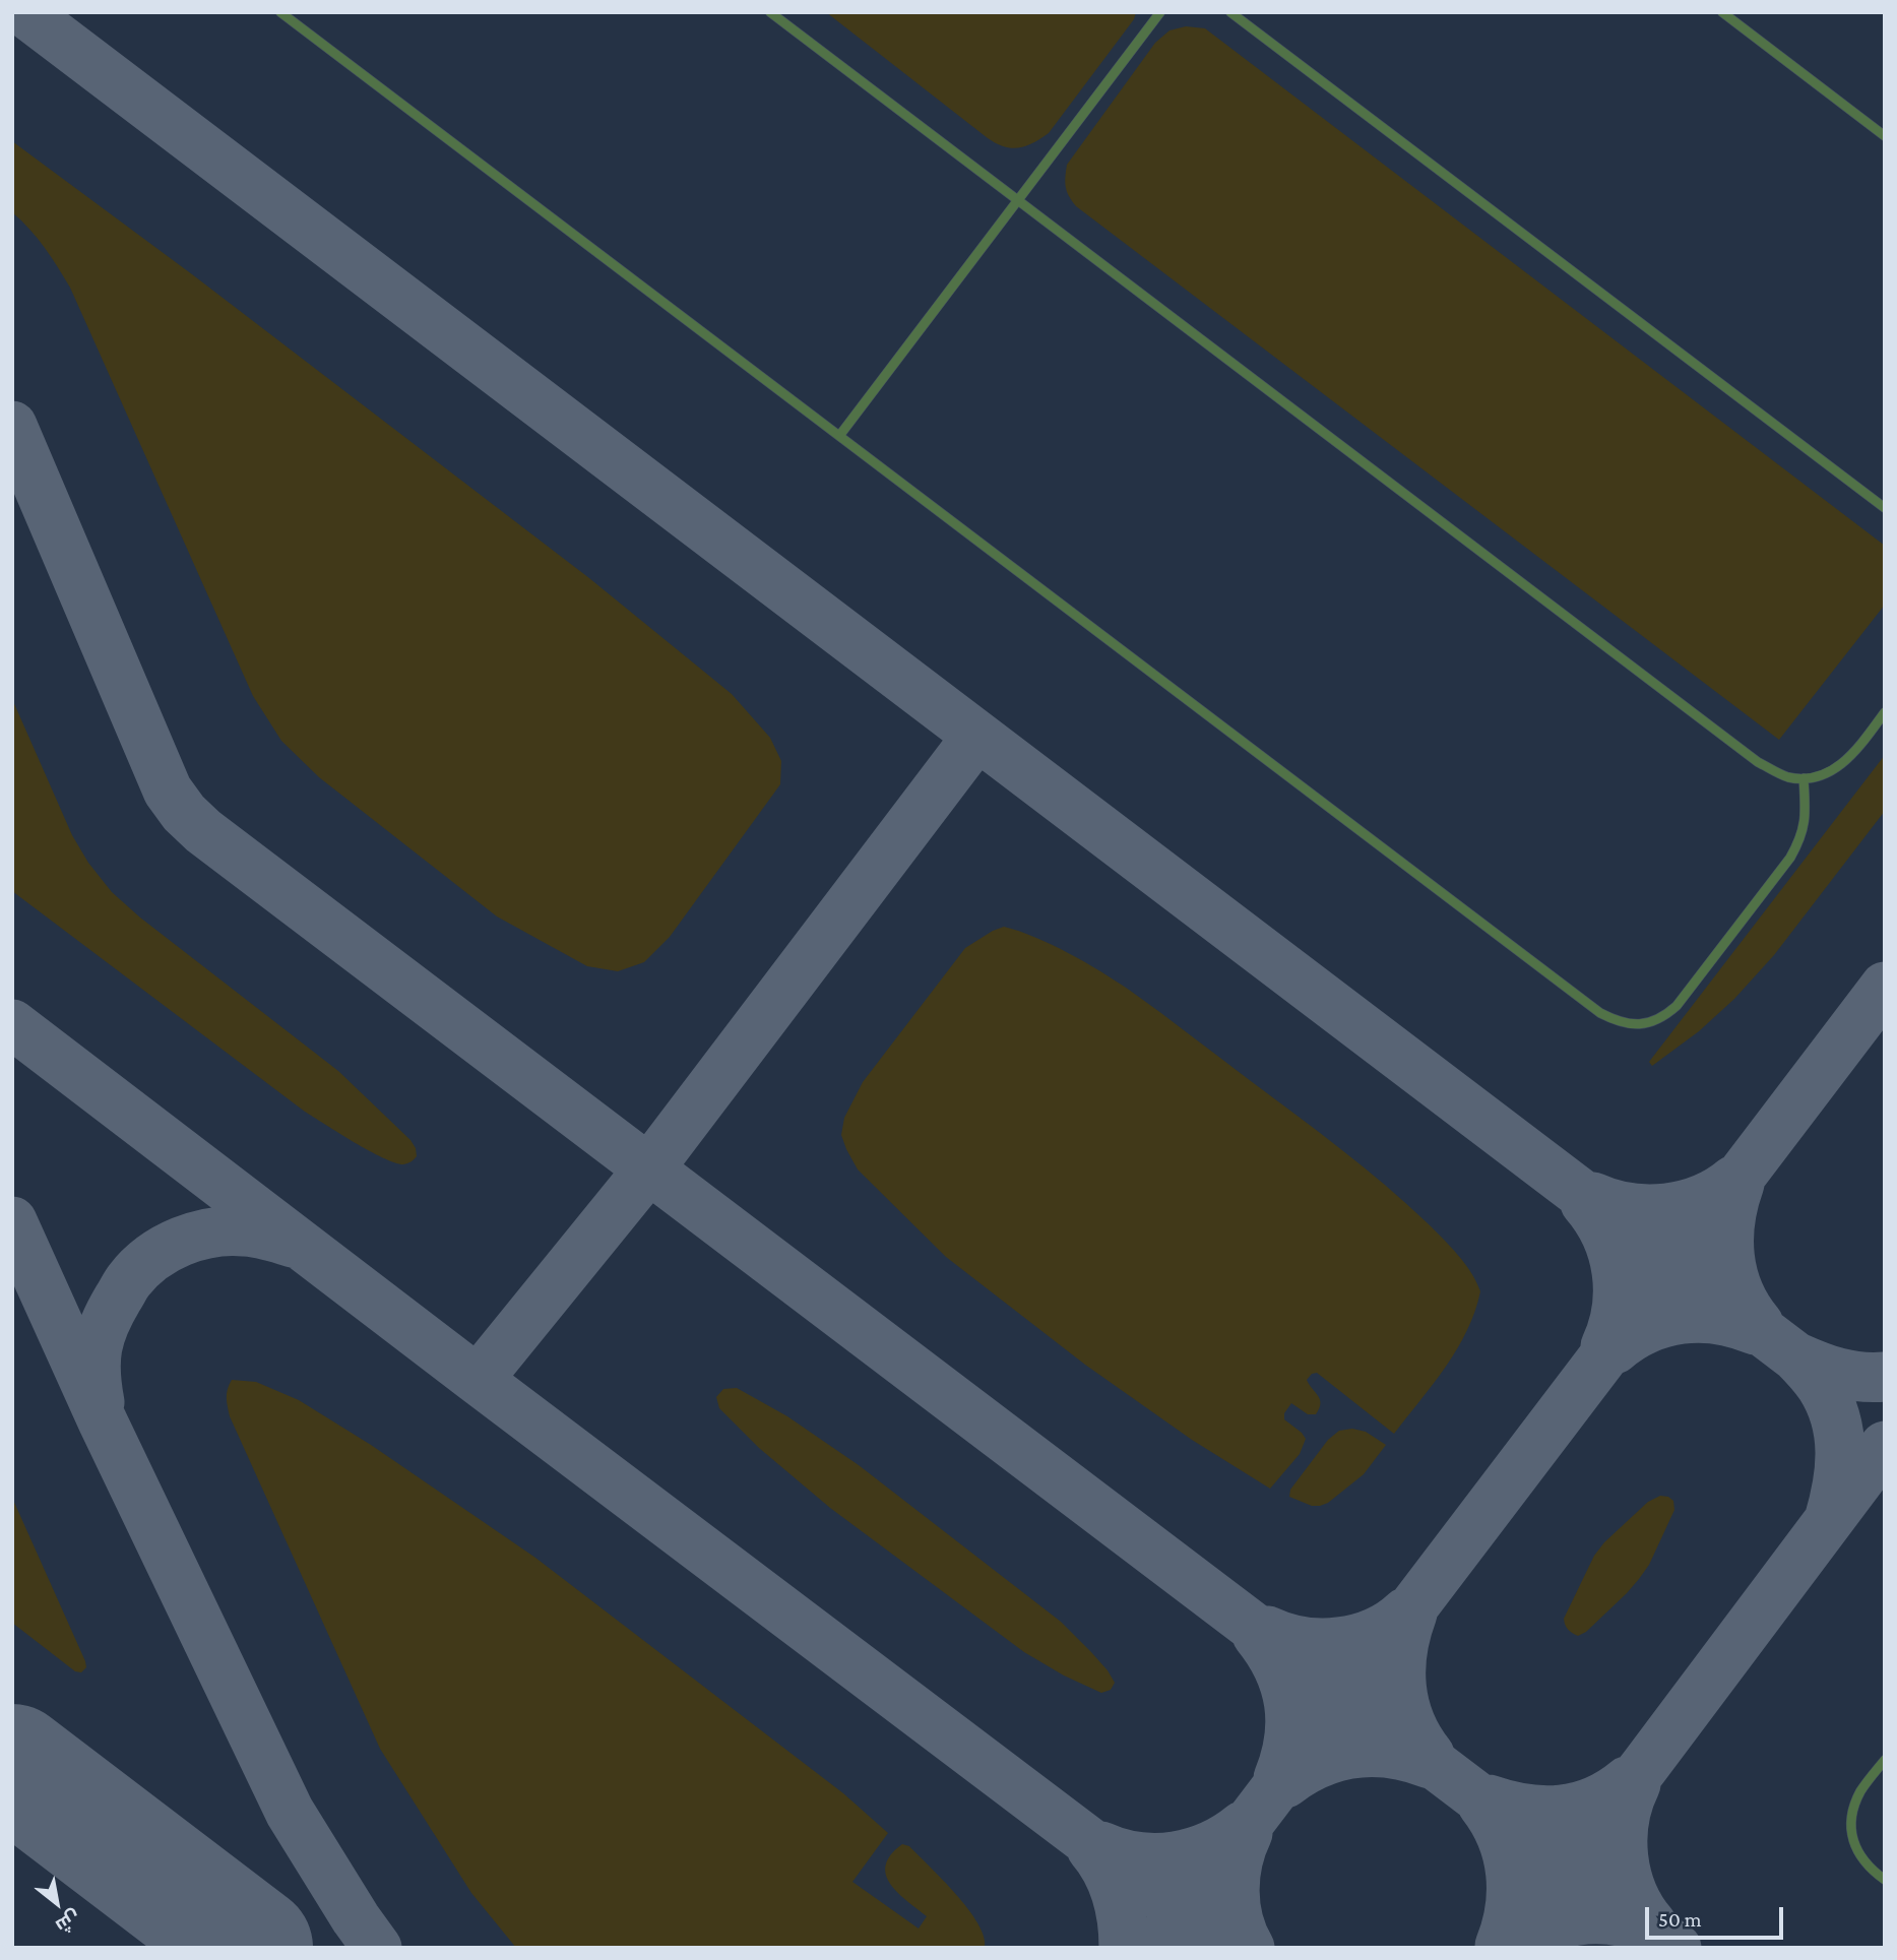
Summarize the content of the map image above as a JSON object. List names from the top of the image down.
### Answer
{
  "scale_bar": "50 m",
  "north": "bottom right"
}
